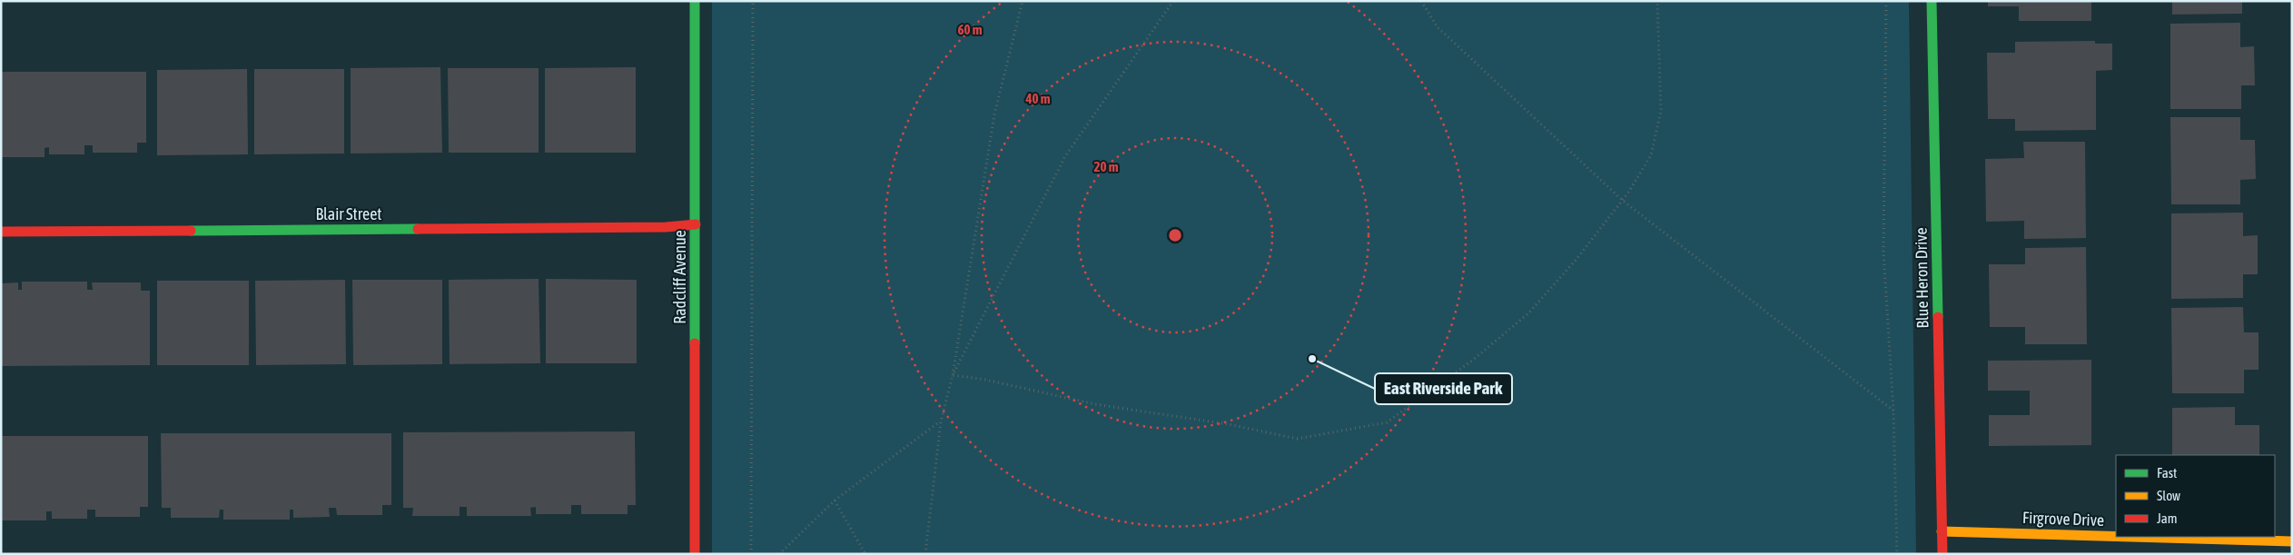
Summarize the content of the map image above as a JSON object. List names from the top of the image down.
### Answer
{
  "streets": {
    "street": [
      "Blair Street",
      "Radcliff Avenue",
      "Blue Heron Drive",
      "Firgrove Drive"
    ]
  },
  "crossings": [
    ["Blair Street", "Radcliff Avenue"],
    ["Blue Heron Drive", "Firgrove Drive"]
  ],
  "places": ["East Riverside Park"],
  "legend": ["Fast", "Slow", "Jam"],
  "rings": ["60 m", "40 m", "20 m"]
}
